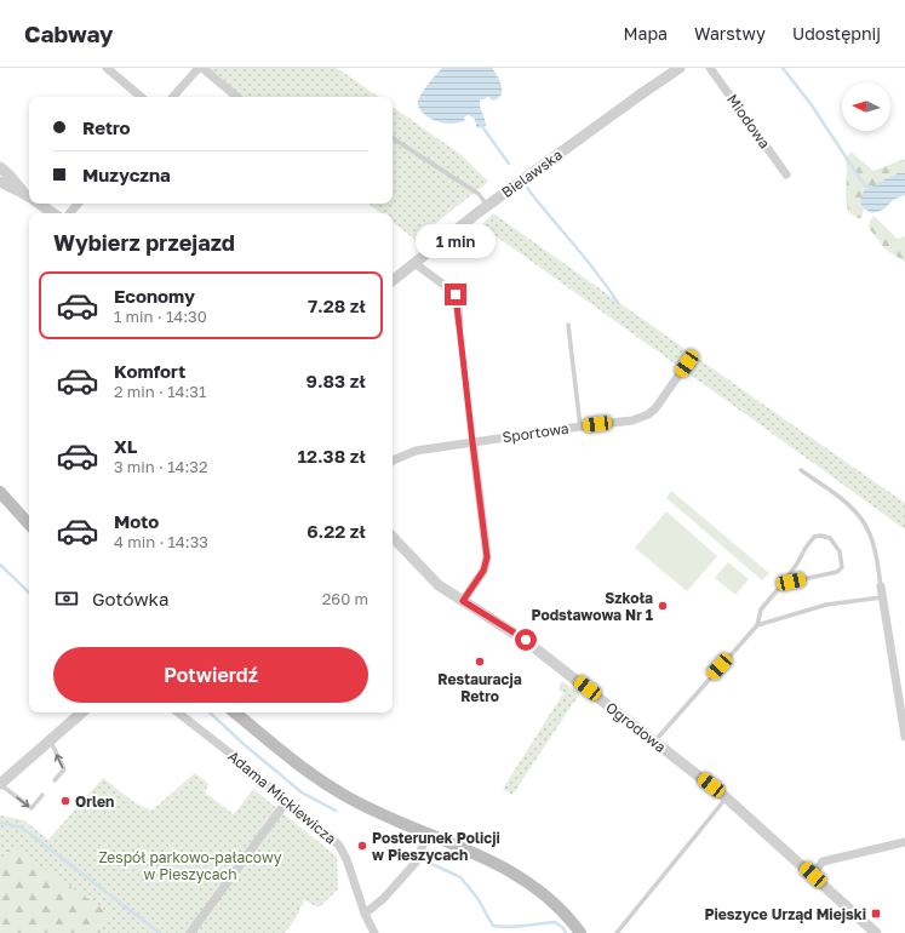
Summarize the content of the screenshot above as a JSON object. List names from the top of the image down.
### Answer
{
  "streets": {
    "street": [
      "Miodowa",
      "Bielawska",
      "Sportowa",
      "Ogrodowa",
      "Adama Mickiewicza"
    ]
  },
  "parks": ["Zespół parkowo-pałacowy w Pieszycach"],
  "places": {
    "other": [
      "Szkoła Podstawowa Nr 1",
      "Restauracja Retro",
      "Orlen",
      "Posterunek Policji w Pieszycach"
    ],
    "transit": ["Pieszyce Urząd Miejski"]
  },
  "north": "left",
  "page": {
    "header": "Cabway",
    "nav": ["Mapa", "Warstwy", "Udostępnij"],
    "banner": ["Retro", "Muzyczna"],
    "heading": "Wybierz przejazd",
    "bubble": "1 min",
    "list": [
      {
        "name": "Economy",
        "note": "1 min · 14:30",
        "value": "7.28 zł"
      },
      {
        "name": "Komfort",
        "note": "2 min · 14:31",
        "value": "9.83 zł"
      },
      {
        "name": "XL",
        "note": "3 min · 14:32",
        "value": "12.38 zł"
      },
      {
        "name": "Moto",
        "note": "4 min · 14:33",
        "value": "6.22 zł"
      }
    ],
    "pay": ["Gotówka", "260 m"],
    "buttons": "Potwierdź"
  }
}
